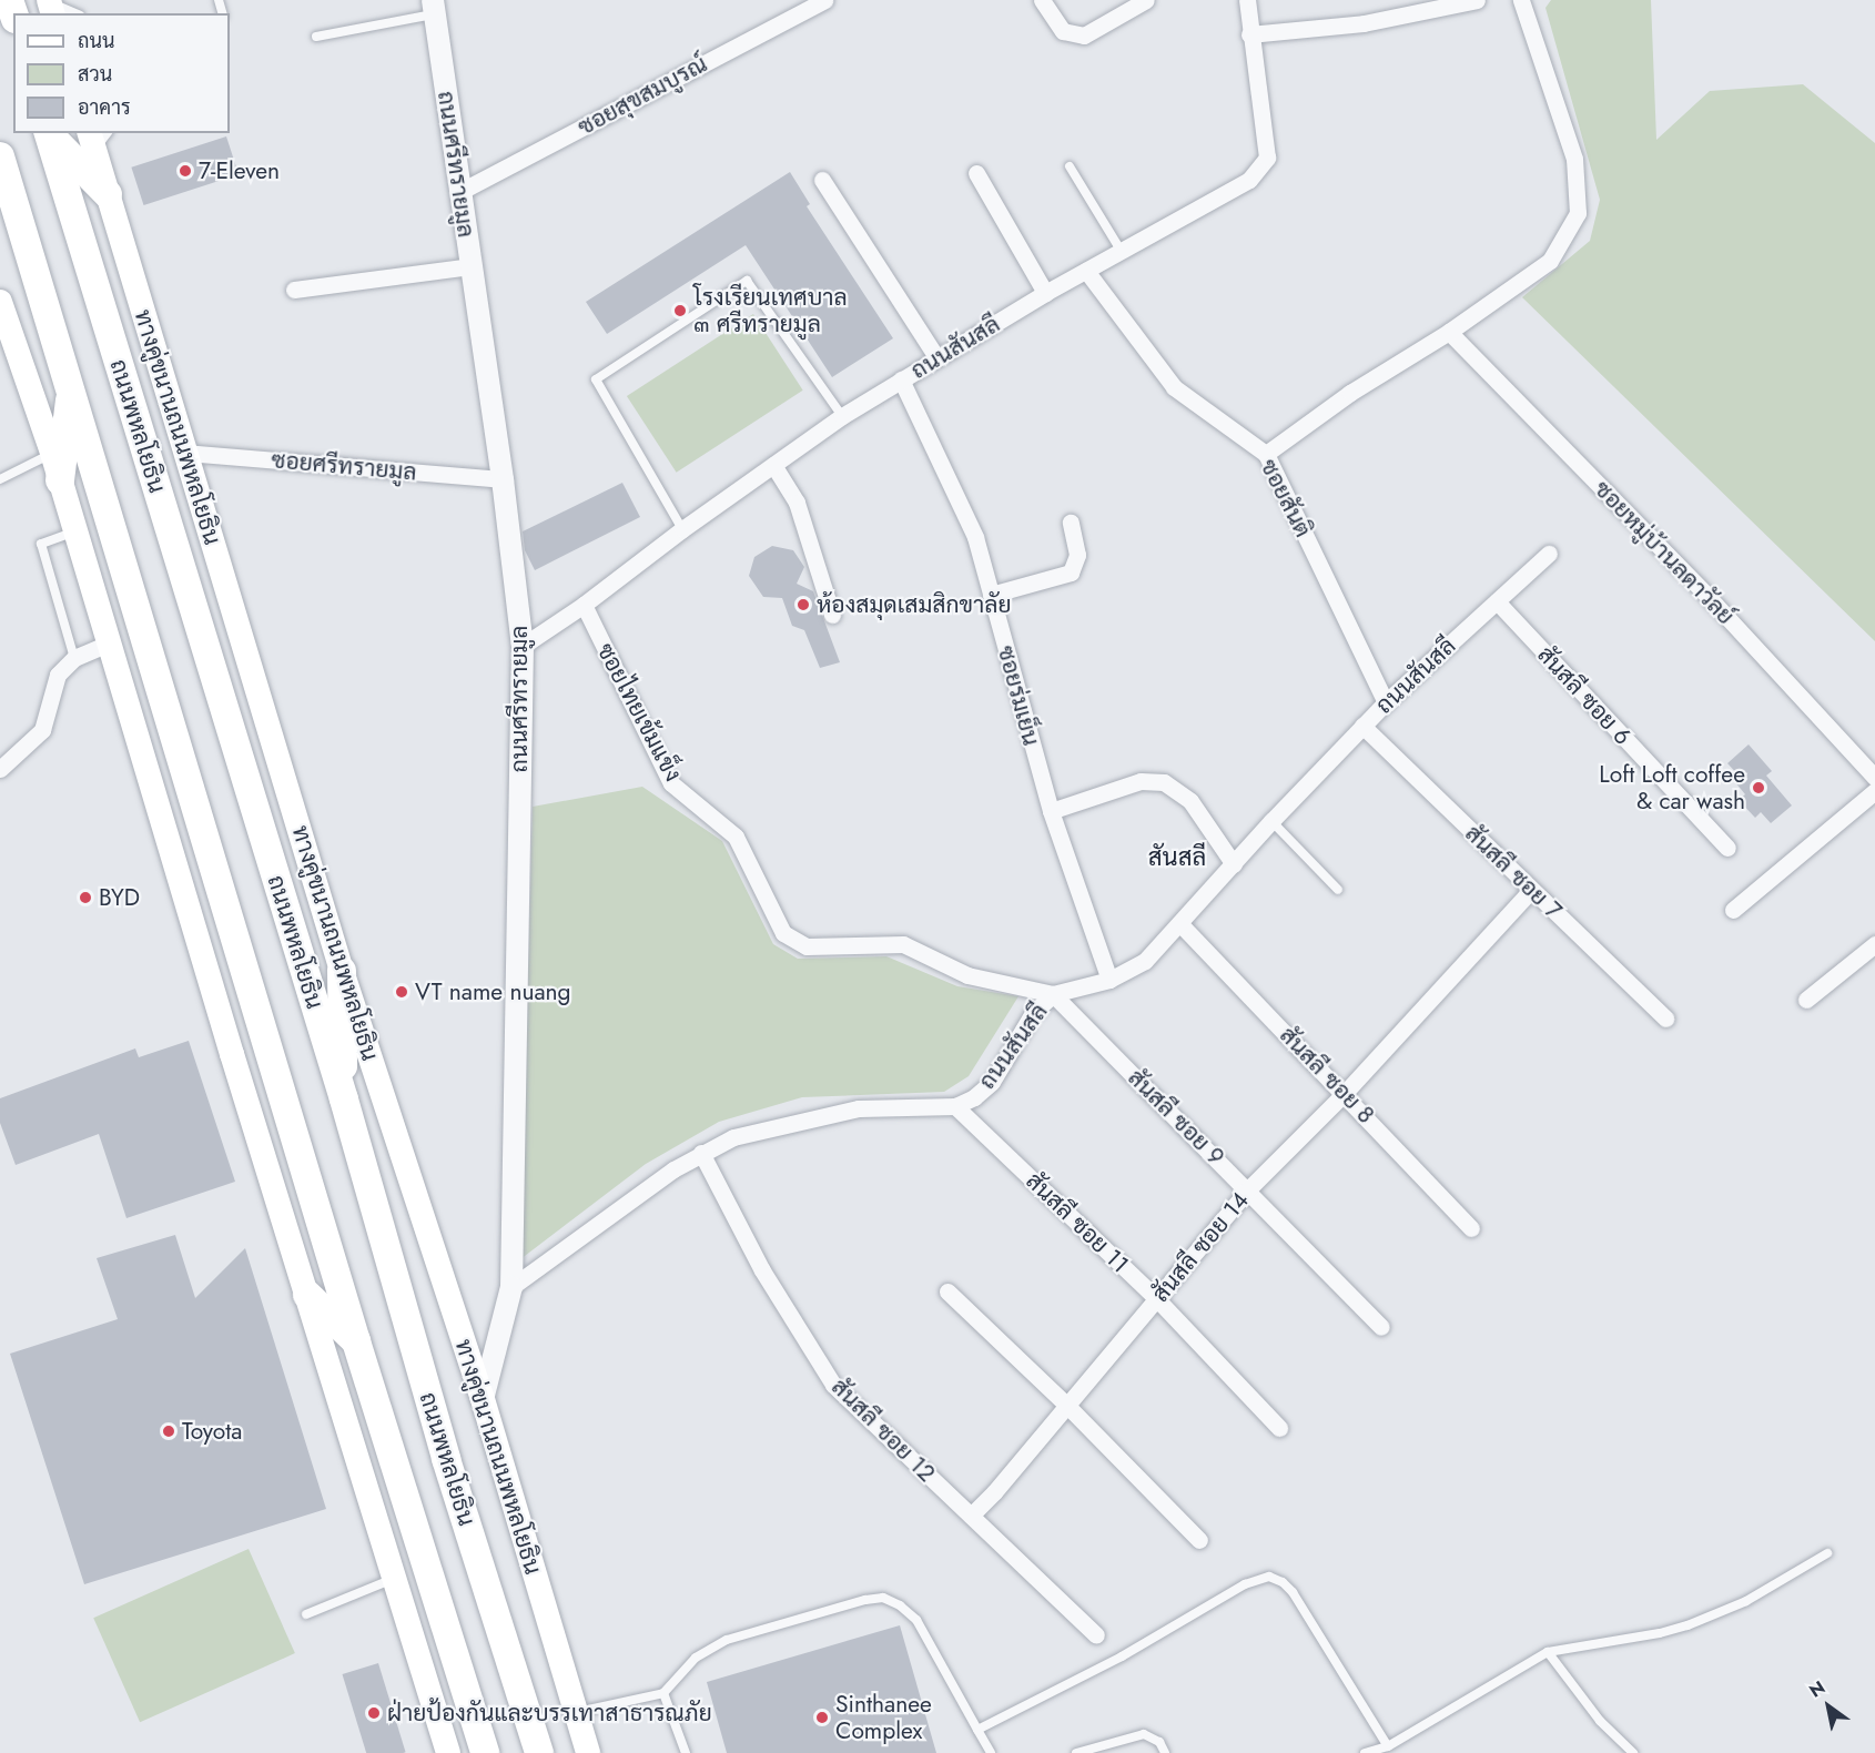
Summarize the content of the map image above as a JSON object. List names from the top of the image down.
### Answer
{
  "streets": {
    "main road": ["ถนนพหลโยธิน", "ทางคู่ขนานถนนพหลโยธิน"],
    "street": [
      "ซอยสุขสมบูรณ์",
      "ถนนศรีทรายมูล",
      "ถนนสันสลี",
      "ซอยศรีทรายมูล",
      "ซอยสันติ",
      "ซอยหมู่บ้านลดาวัลย์",
      "ซอยร่มเย็น",
      "สันสลี ซอย 6",
      "ซอยไทยเข้มแข็ง",
      "สันสลี ซอย 7",
      "สันสลี ซอย 8",
      "สันสลี ซอย 9",
      "สันสลี ซอย 11",
      "สันสลี ซอย 14",
      "สันสลี ซอย 12"
    ]
  },
  "crossings": [
    ["ซอยสุขสมบูรณ์", "ถนนศรีทรายมูล"],
    ["ถนนศรีทรายมูล", "ถนนสันสลี"],
    ["ถนนศรีทรายมูล", "ทางคู่ขนานถนนพหลโยธิน"],
    ["ถนนศรีทรายมูล", "ซอยศรีทรายมูล"],
    ["ถนนสันสลี", "ซอยสันติ"],
    ["ถนนสันสลี", "ซอยร่มเย็น"],
    ["ถนนสันสลี", "สันสลี ซอย 6"],
    ["ถนนสันสลี", "ซอยไทยเข้มแข็ง"],
    ["ถนนสันสลี", "สันสลี ซอย 7"],
    ["ถนนสันสลี", "สันสลี ซอย 8"],
    ["ถนนสันสลี", "สันสลี ซอย 9"],
    ["ถนนสันสลี", "สันสลี ซอย 11"],
    ["ถนนสันสลี", "สันสลี ซอย 12"],
    ["ทางคู่ขนานถนนพหลโยธิน", "ซอยศรีทรายมูล"],
    ["ซอยไทยเข้มแข็ง", "สันสลี ซอย 9"],
    ["สันสลี ซอย 7", "สันสลี ซอย 14"],
    ["สันสลี ซอย 8", "สันสลี ซอย 14"],
    ["สันสลี ซอย 9", "สันสลี ซอย 14"],
    ["สันสลี ซอย 11", "สันสลี ซอย 14"],
    ["สันสลี ซอย 14", "สันสลี ซอย 12"]
  ],
  "districts": ["สันสลี"],
  "places": [
    "7-Eleven",
    "โรงเรียนเทศบาล ๓ ศรีทรายมูล",
    "ห้องสมุดเสมสิกขาลัย",
    "Loft Loft coffee & car wash",
    "BYD",
    "VT name nuang",
    "Toyota",
    "ฝ่ายป้องกันและบรรเทาสาธารณภัย",
    "Sinthanee Complex"
  ],
  "legend": ["ถนน", "สวน", "อาคาร"],
  "north": "top left"
}
